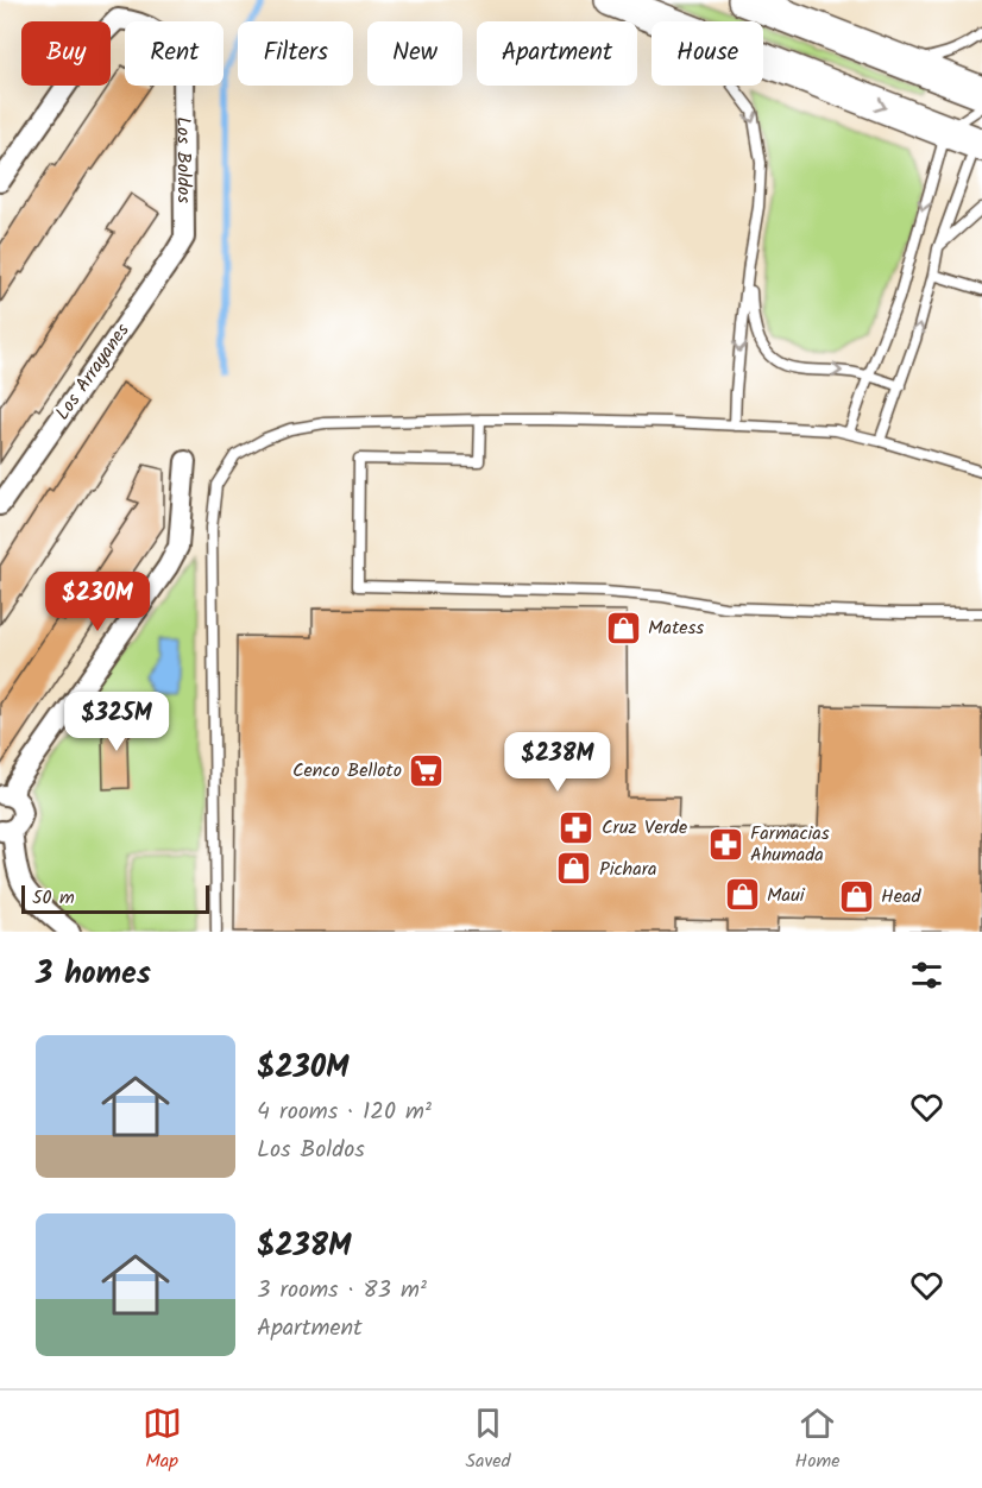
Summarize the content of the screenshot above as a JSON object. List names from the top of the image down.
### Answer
{
  "streets": {
    "street": ["Los Boldos", "Los Arrayanes"]
  },
  "crossings": [
    ["Los Boldos", "Los Arrayanes"]
  ],
  "places": {
    "shop": [
      "Matess",
      "Pichara",
      "Maui",
      "Head"
    ],
    "supermarket": ["Cenco Belloto"],
    "pharmacy": ["Cruz Verde", "Farmacias Ahumada"]
  },
  "scale_bar": "50 m",
  "page": {
    "chip": [
      "Buy",
      "Rent",
      "Filters",
      "New",
      "Apartment",
      "House"
    ],
    "price": ["$230M", "$325M", "$238M"],
    "scale": "50 m",
    "heading": "3 homes",
    "list": [
      {
        "name": "$230M",
        "note": "4 rooms · 120 m² · Los Boldos"
      },
      {
        "name": "$238M",
        "note": "3 rooms · 83 m² · Apartment"
      }
    ],
    "tabs": ["Map", "Saved", "Home"]
  }
}
